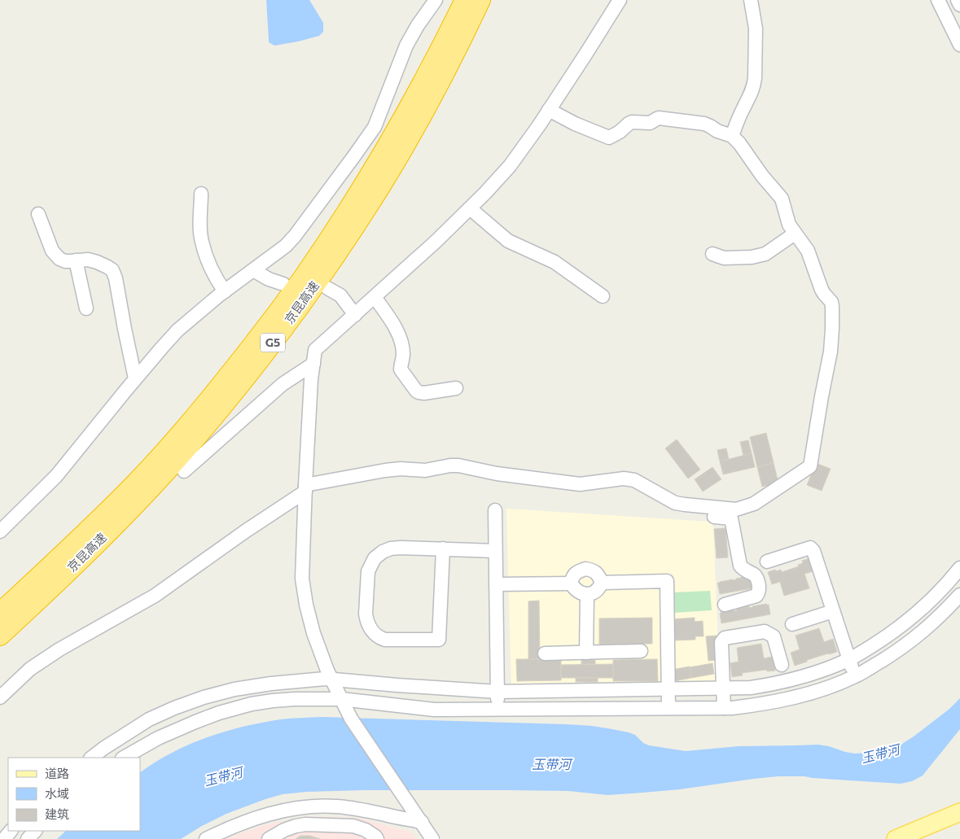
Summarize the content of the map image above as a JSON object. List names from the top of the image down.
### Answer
{
  "streets": {
    "highway": ["京昆高速", "G5"]
  },
  "water": ["玉带河"],
  "legend": ["道路", "水域", "建筑"]
}
